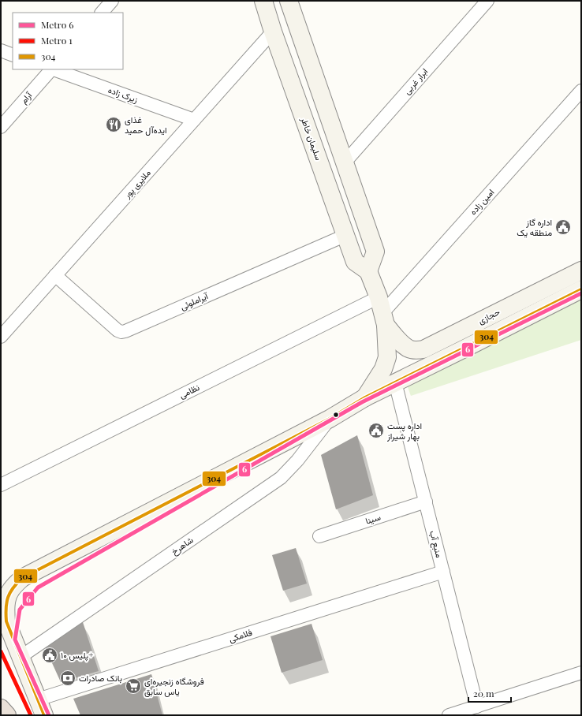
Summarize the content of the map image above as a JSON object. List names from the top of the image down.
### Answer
{
  "streets": {
    "main road": ["سلیمان خاطر", "حجازی"],
    "street": [
      "ابرار غربی",
      "زیرک زاده",
      "آرام",
      "ملایری پور",
      "امین زاده",
      "آیراملوئی",
      "نظامی",
      "سینا",
      "منبع آب",
      "شاهرخ",
      "فلامکی"
    ]
  },
  "crossings": [
    ["زیرک زاده", "ملایری پور"],
    ["سلیمان خاطر", "ملایری پور"],
    ["سلیمان خاطر", "آیراملوئی"],
    ["ملایری پور", "آیراملوئی"],
    ["امین زاده", "حجازی"],
    ["امین زاده", "نظامی"],
    ["حجازی", "نظامی"],
    ["سینا", "منبع آب"],
    ["منبع آب", "فلامکی"]
  ],
  "places": {
    "restaurant": ["غذای ایده‌آل حمید"],
    "public building": ["اداره گاز منطقه یک", "اداره پست بهار شیراز", "پلیس ۱۰+"],
    "bank": ["بانک صادرات"],
    "supermarket": ["فروشگاه زنجیره‌ای یاس سابق"]
  },
  "lines": ["transit line 304", "metro line 6", "metro line 1"],
  "legend": ["Metro 6", "Metro 1", "304"],
  "scale_bar": "20 m"
}
